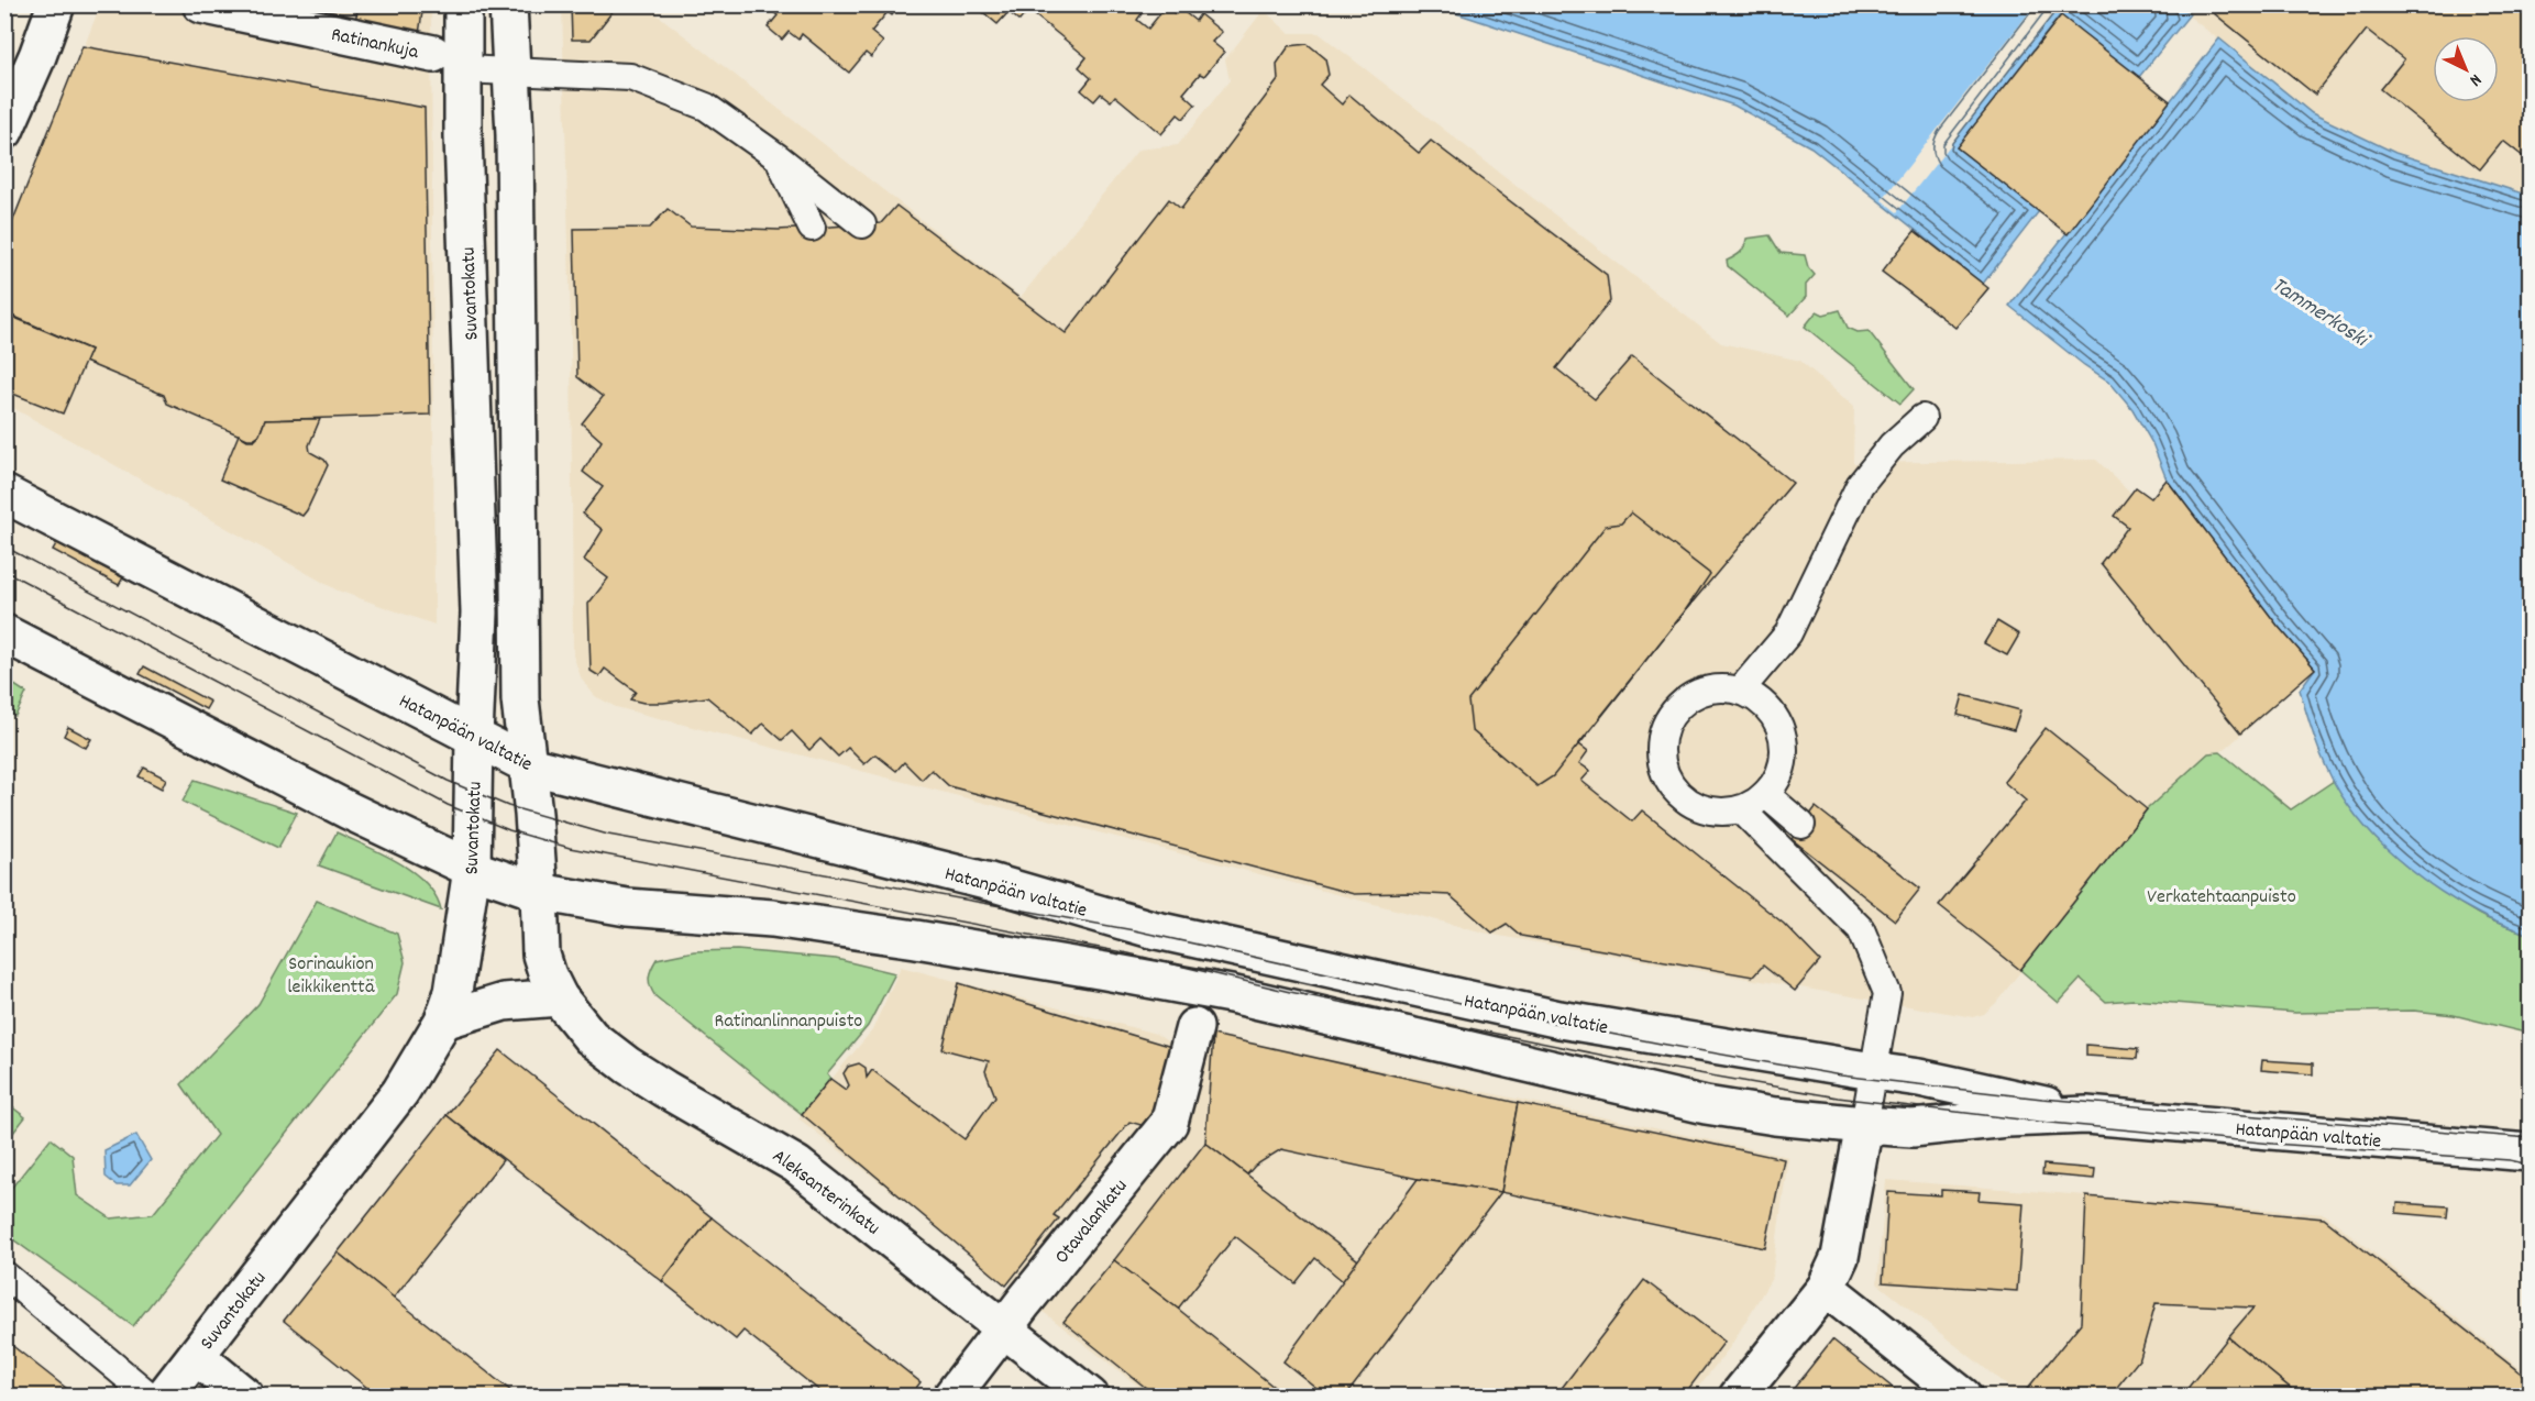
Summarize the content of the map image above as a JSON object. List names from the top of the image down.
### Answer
{
  "streets": {
    "street": [
      "Ratinankuja",
      "Suvantokatu",
      "Hatanpään valtatie",
      "Aleksanterinkatu",
      "Otavalankatu"
    ]
  },
  "crossings": [
    ["Ratinankuja", "Suvantokatu"],
    ["Suvantokatu", "Hatanpään valtatie"],
    ["Hatanpään valtatie", "Aleksanterinkatu"],
    ["Aleksanterinkatu", "Otavalankatu"]
  ],
  "water": ["Tammerkoski"],
  "parks": ["Verkatehtaanpuisto", "Sorinaukion leikkikenttä", "Ratinanlinnanpuisto"],
  "north": "bottom right"
}
